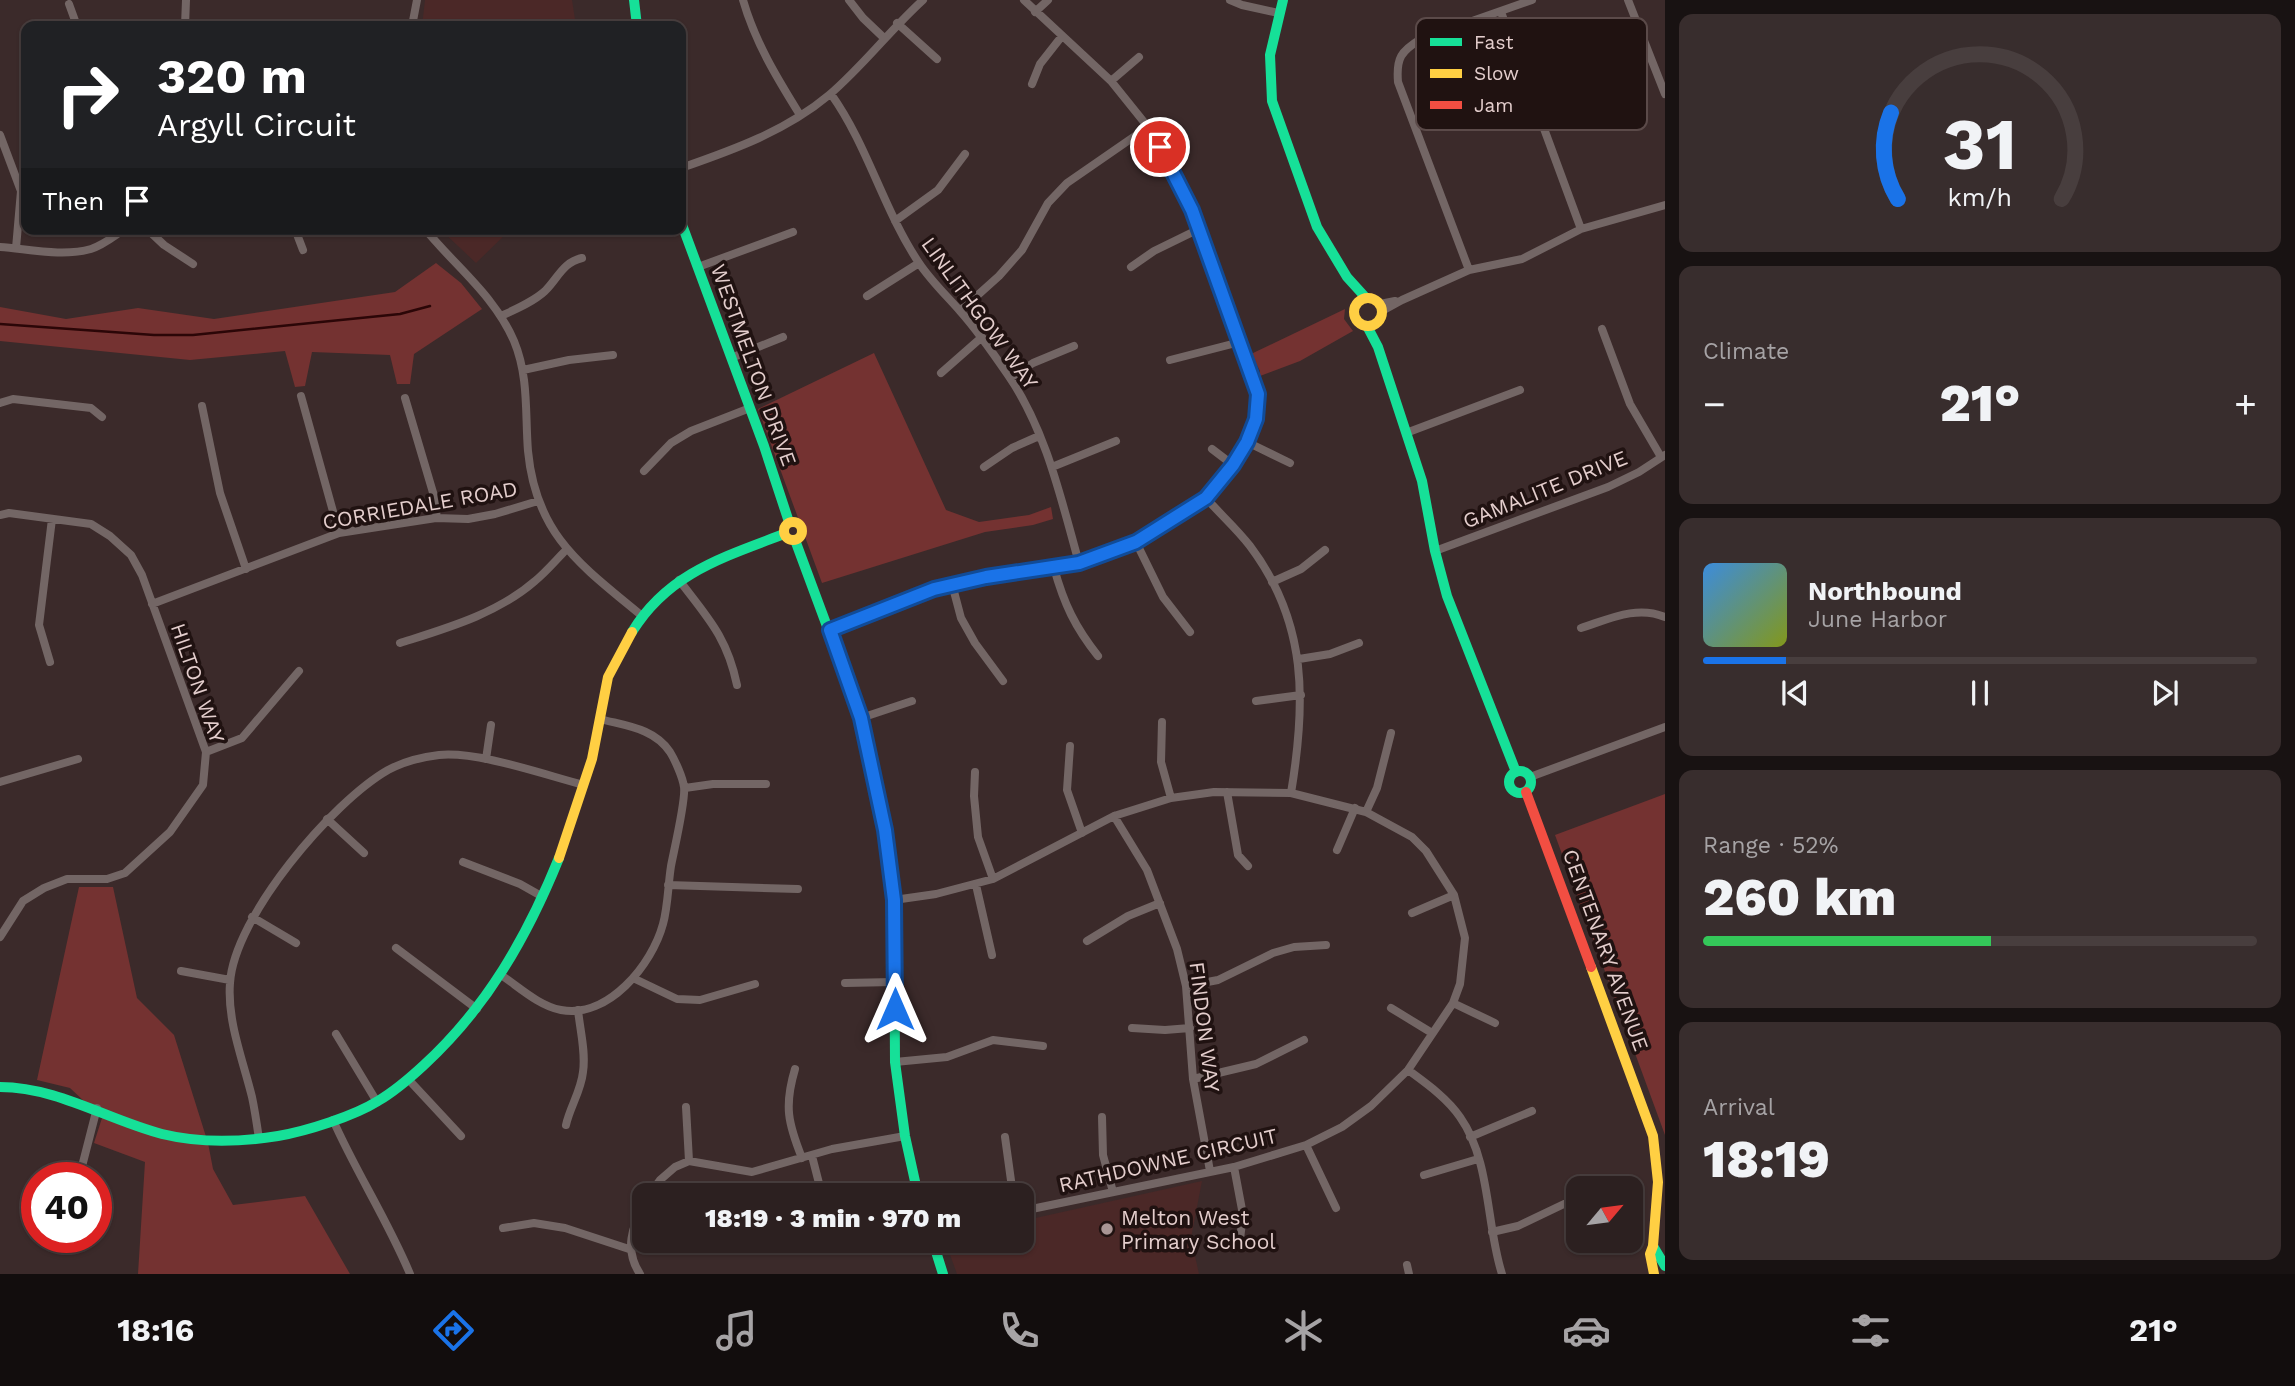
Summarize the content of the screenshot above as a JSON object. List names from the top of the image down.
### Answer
{
  "streets": {
    "street": [
      "LINLITHGOW WAY",
      "WESTMELTON DRIVE",
      "GAMALITE DRIVE",
      "CORRIEDALE ROAD",
      "HILTON WAY",
      "CENTENARY AVENUE",
      "FINDON WAY",
      "RATHDOWNE CIRCUIT"
    ]
  },
  "crossings": [
    ["CORRIEDALE ROAD", "HILTON WAY"],
    ["FINDON WAY", "RATHDOWNE CIRCUIT"]
  ],
  "places": ["Melton West Primary School"],
  "legend": ["Fast", "Slow", "Jam"],
  "north": "top right",
  "page": {
    "turn": ["320 m", "Argyll Circuit"],
    "then": "Then",
    "tile": [
      "Climate",
      ["Range · 52%", "260 km"],
      ["Arrival", "18:19"]
    ],
    "heat": ["−", "21°", "+"],
    "song": ["Northbound", "June Harbor"],
    "limit": "40",
    "trip": "18:19 · 3 min · 970 m",
    "tabs": ["18:16", "21°"],
    "gauge": ["31", "km/h"]
  }
}
